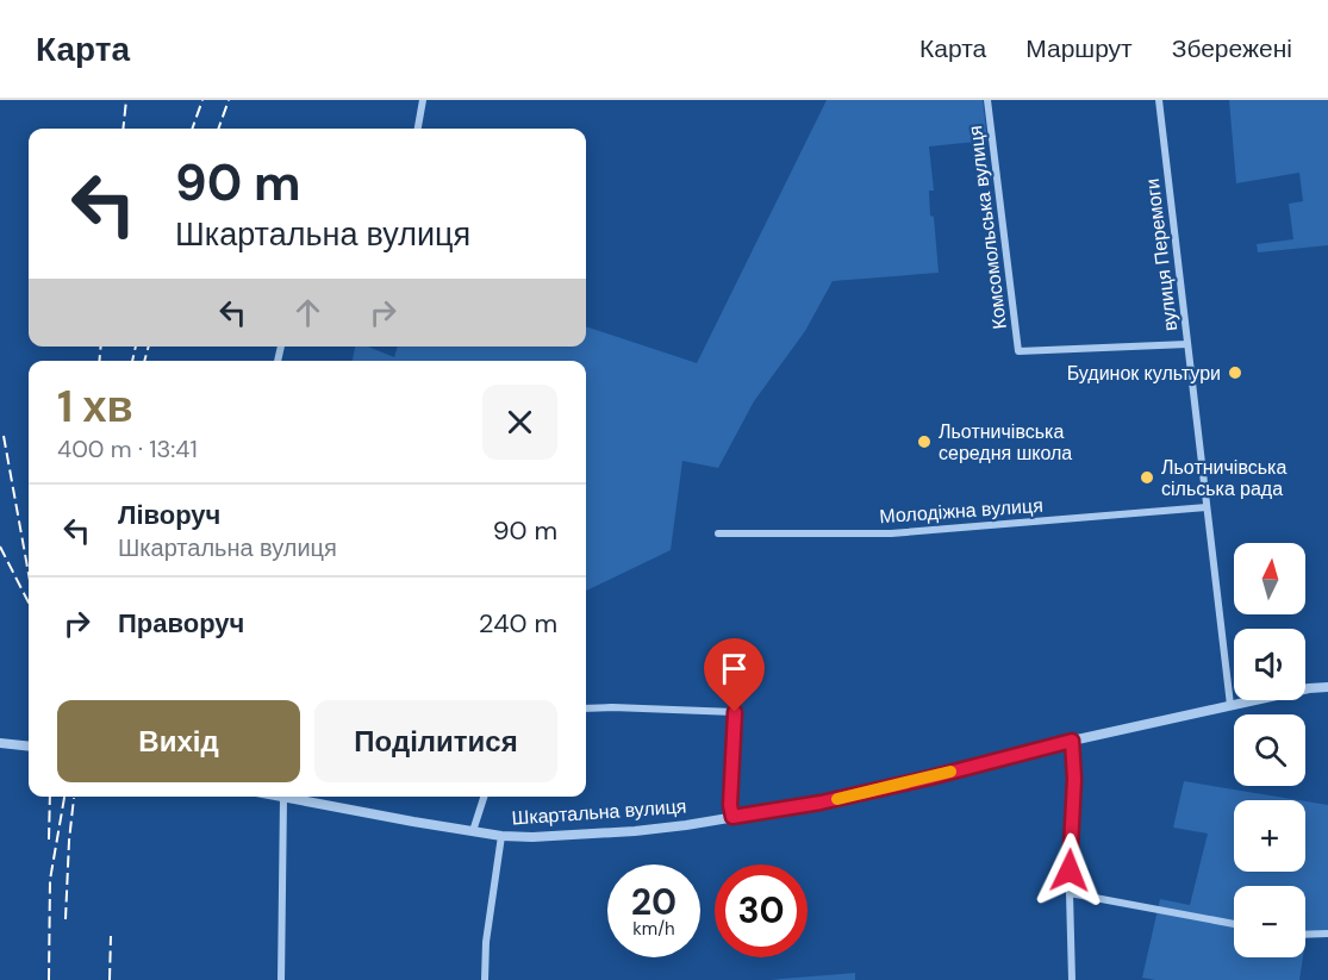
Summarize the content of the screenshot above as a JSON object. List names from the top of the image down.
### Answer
{
  "streets": {
    "street": [
      "Комсомольська вулиця",
      "вулиця Перемоги",
      "Молодіжна вулиця",
      "Шкартальна вулиця"
    ]
  },
  "crossings": [
    ["Комсомольська вулиця", "вулиця Перемоги"],
    ["вулиця Перемоги", "Молодіжна вулиця"],
    ["вулиця Перемоги", "Шкартальна вулиця"]
  ],
  "places": ["Будинок культури", "Льотничівська середня школа", "Льотничівська сільська рада"],
  "north": "top",
  "page": {
    "header": "Карта",
    "nav": ["Карта", "Маршрут", "Збережені"],
    "turn": ["90 m", "Шкартальна вулиця"],
    "heading": ["1 хв", "400 m · 13:41"],
    "list": [
      {
        "name": "Ліворуч",
        "note": "Шкартальна вулиця",
        "value": "90 m"
      },
      {
        "name": "Праворуч",
        "value": "240 m"
      }
    ],
    "map_buttons": ["+", "−"],
    "buttons": ["Вихід", "Поділитися"],
    "speed": "20 km/h",
    "limit": "30"
  }
}
